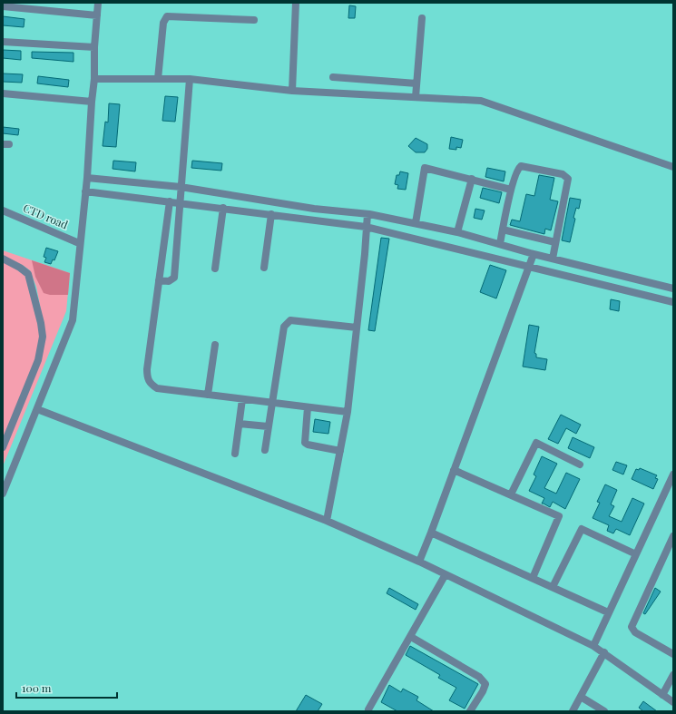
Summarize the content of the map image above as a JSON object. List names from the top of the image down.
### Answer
{
  "streets": {
    "street": ["CTD road"]
  },
  "scale_bar": "100 m"
}
